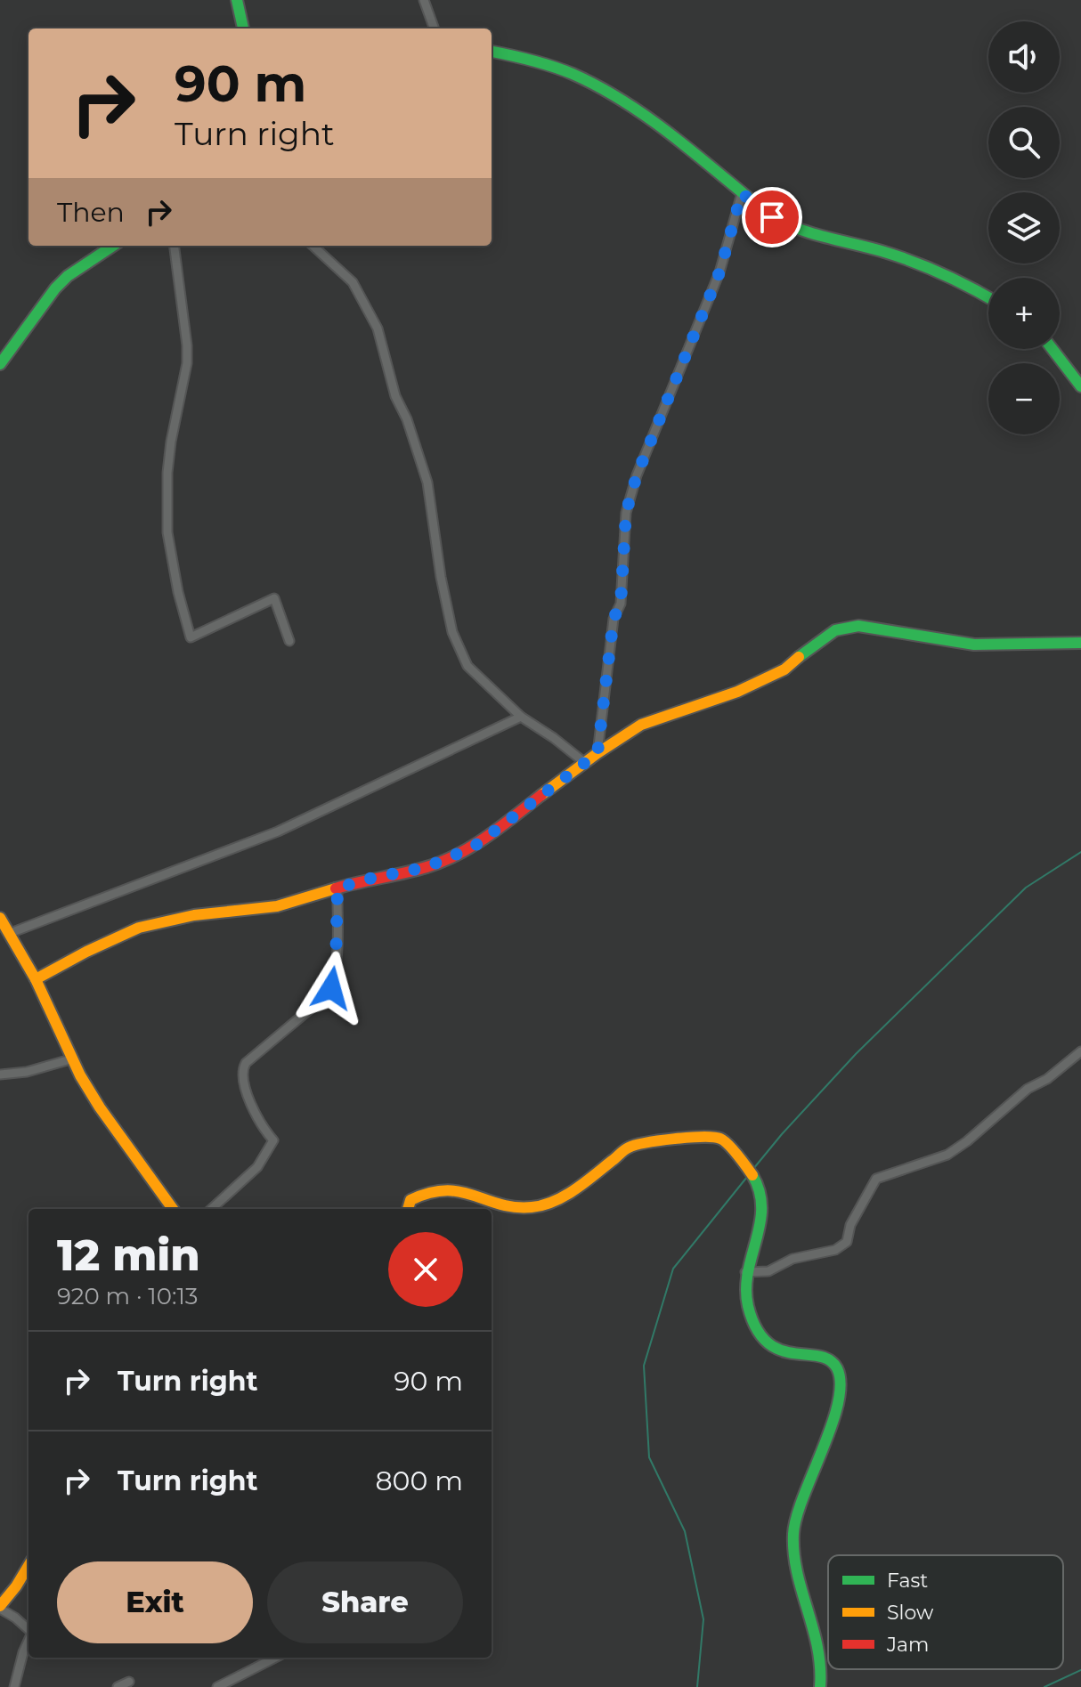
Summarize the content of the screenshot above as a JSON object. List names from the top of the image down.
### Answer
{
  "legend": ["Fast", "Slow", "Jam"],
  "page": {
    "map_buttons": ["+", "−"],
    "turn": ["90 m", "Turn right"],
    "then": "Then",
    "heading": ["12 min", "920 m · 10:13"],
    "list": [
      {
        "name": "Turn right",
        "value": "90 m"
      },
      {
        "name": "Turn right",
        "value": "800 m"
      }
    ],
    "buttons": ["Exit", "Share"]
  }
}
